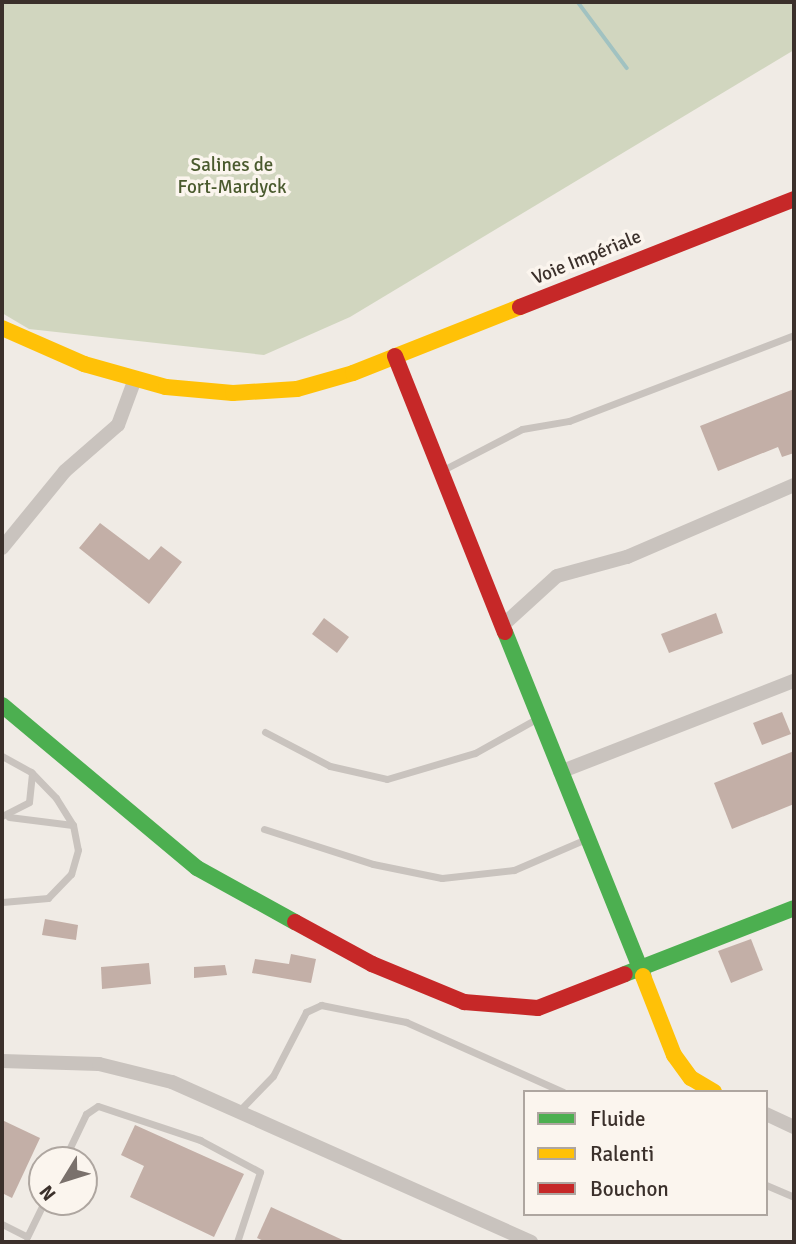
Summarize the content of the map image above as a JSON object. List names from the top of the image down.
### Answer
{
  "streets": {
    "street": ["Voie Impériale"]
  },
  "parks": ["Salines de Fort-Mardyck"],
  "legend": ["Fluide", "Ralenti", "Bouchon"],
  "north": "bottom left"
}
